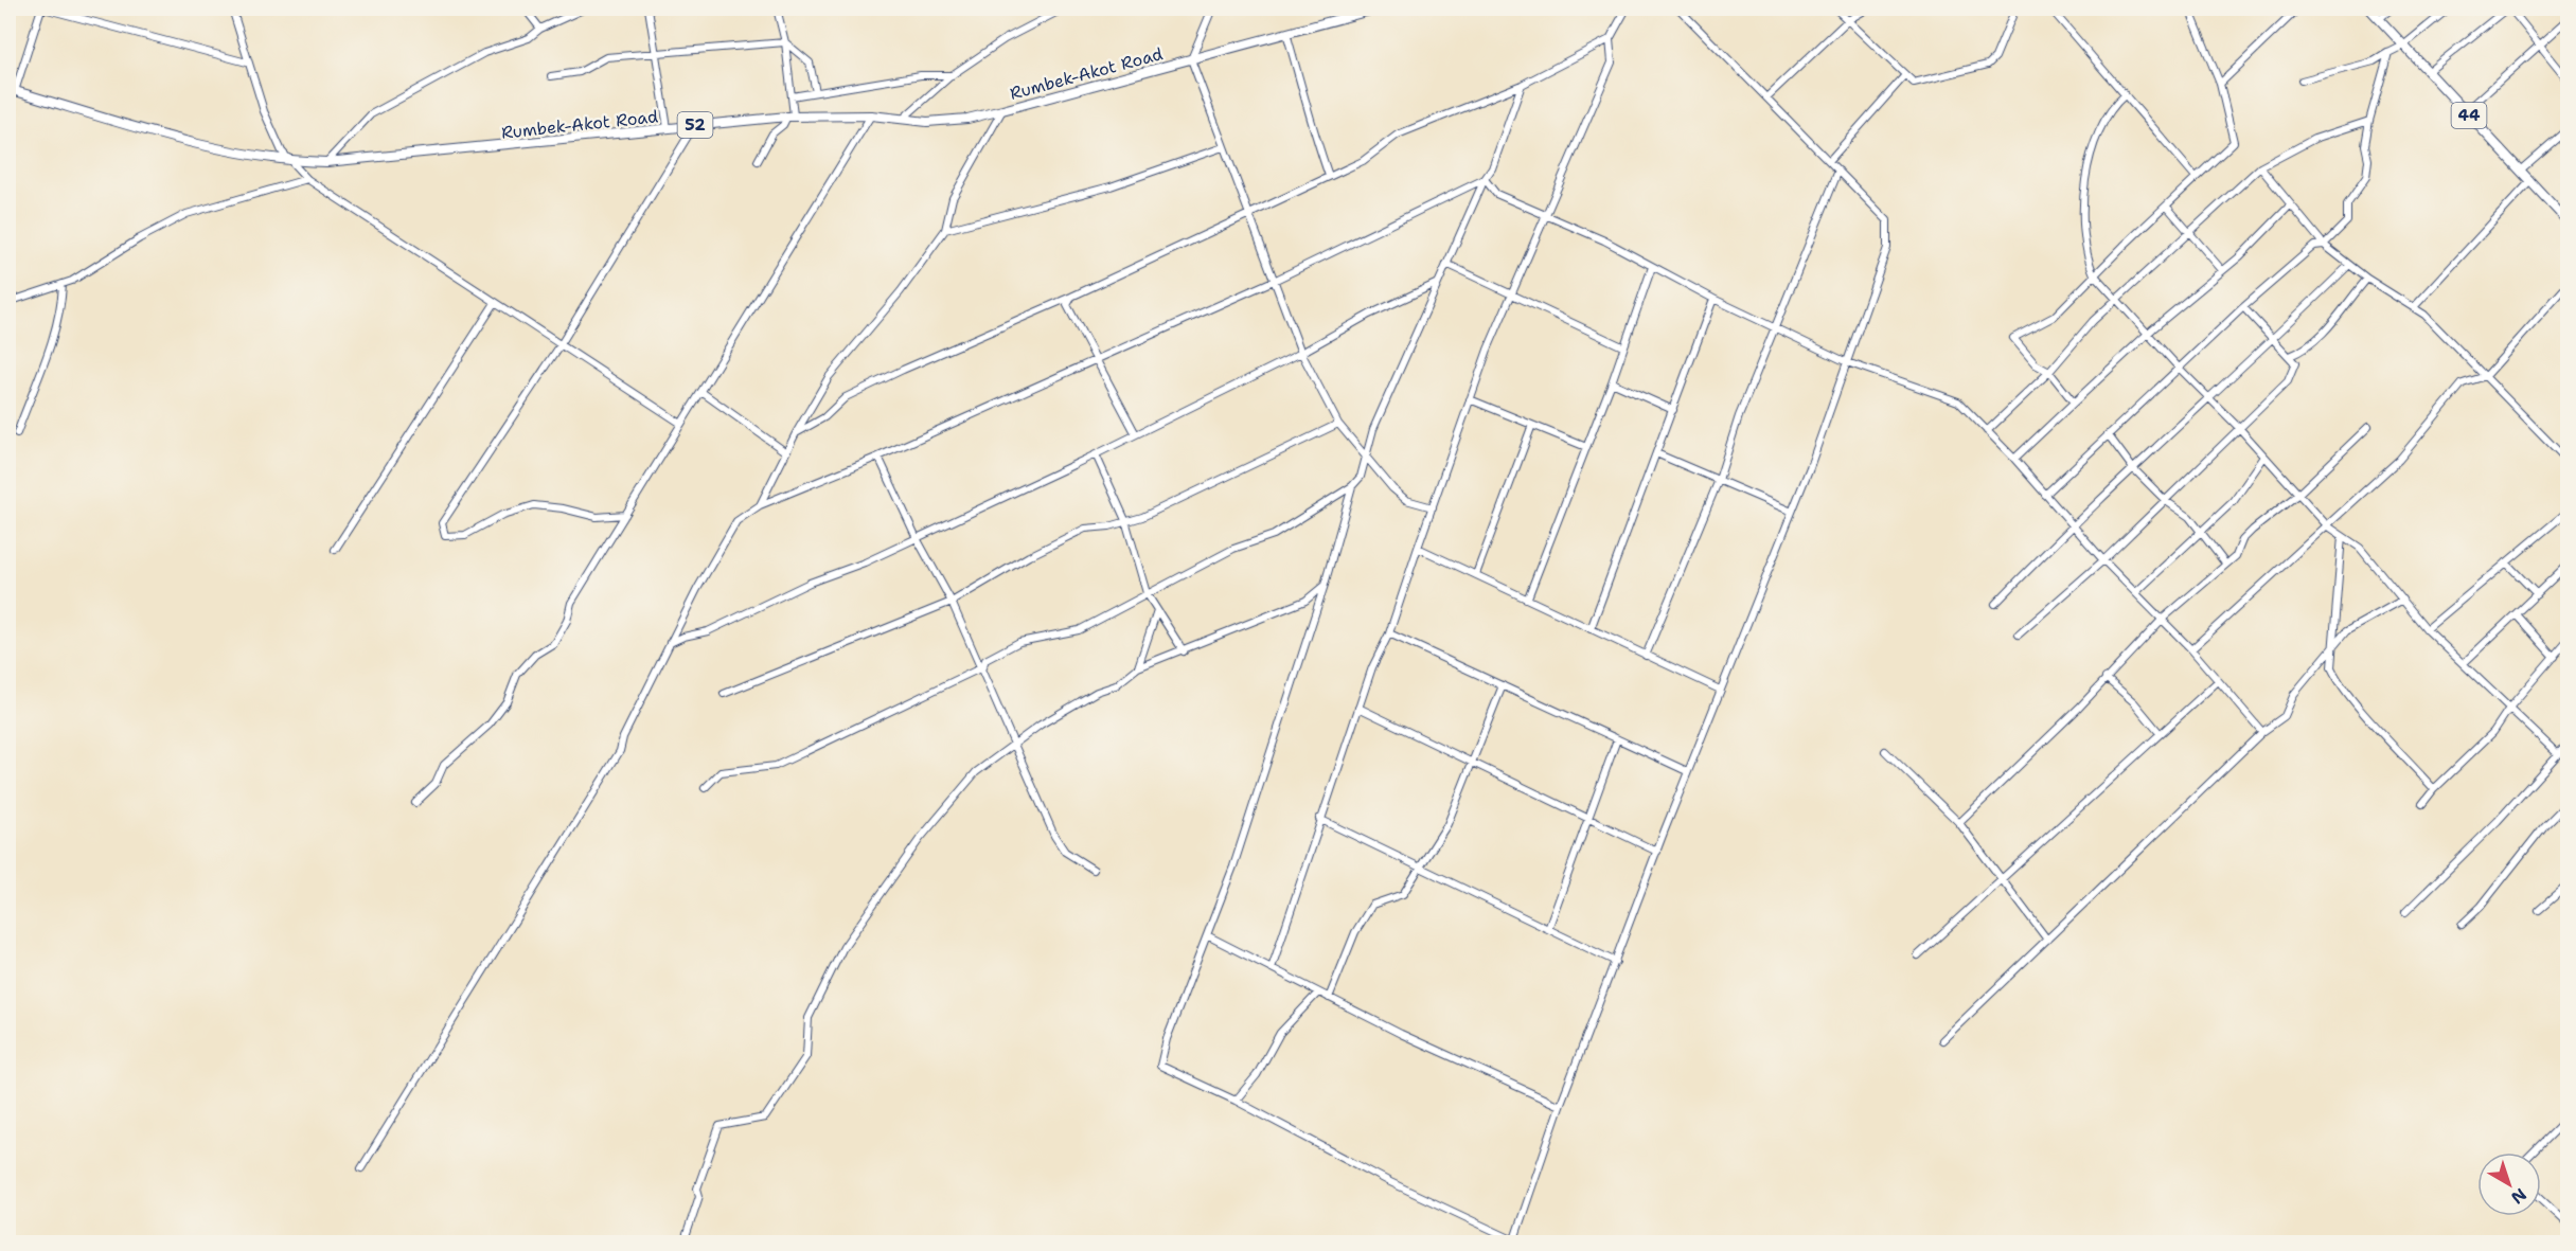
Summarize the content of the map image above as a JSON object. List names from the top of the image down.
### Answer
{
  "streets": {
    "main road": ["Rumbek-Akot Road", "44", "52"]
  },
  "north": "bottom right"
}
